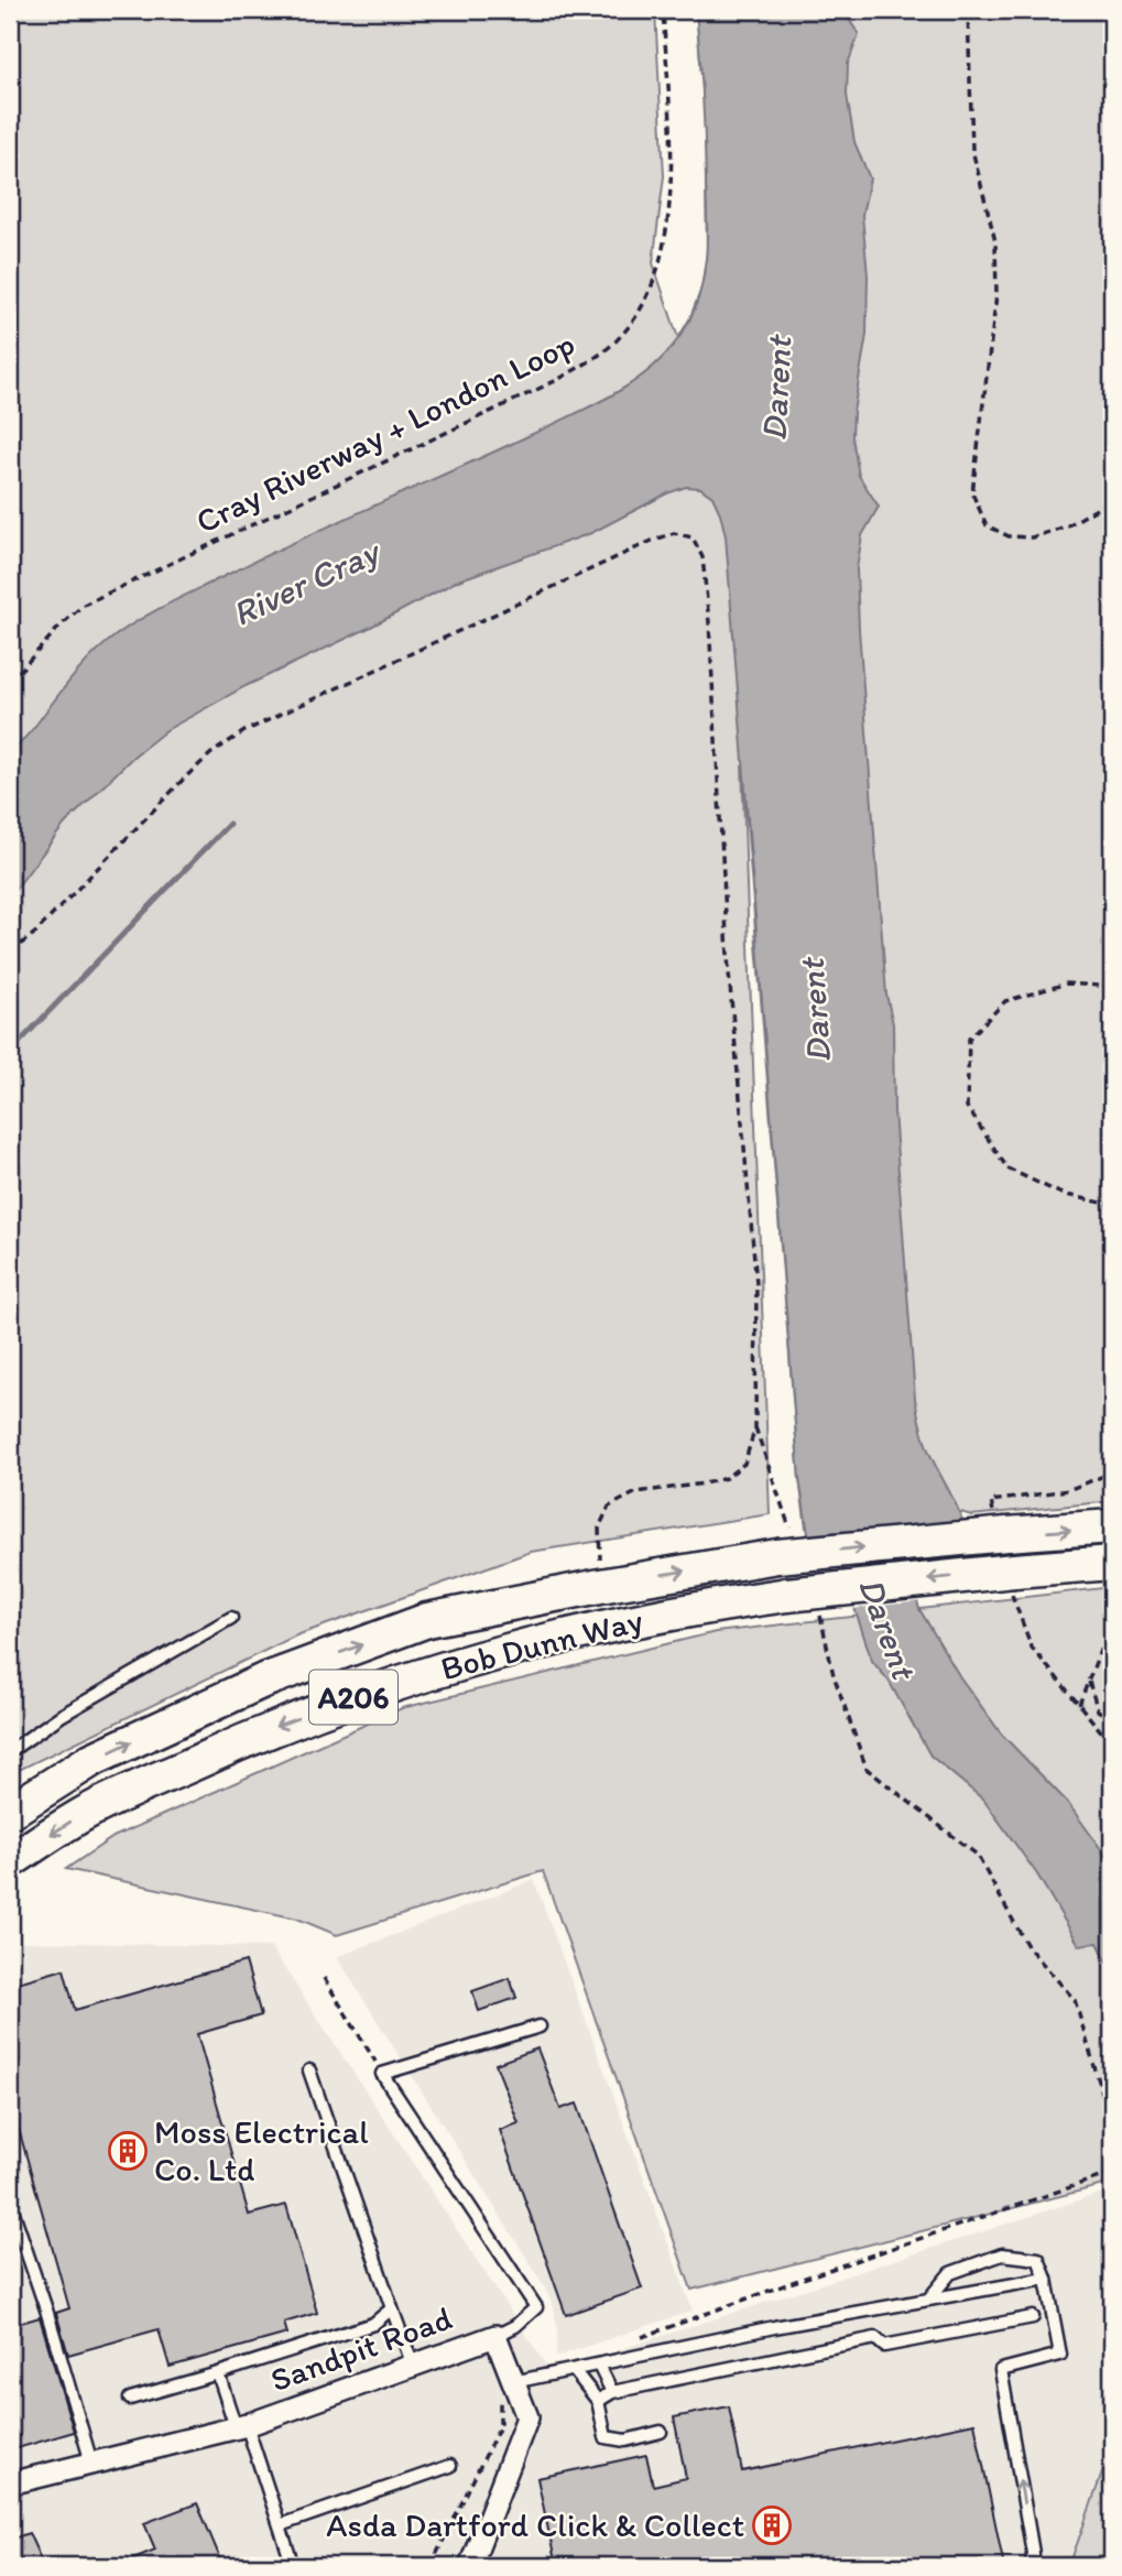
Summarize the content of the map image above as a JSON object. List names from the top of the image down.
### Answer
{
  "streets": {
    "main road": ["Bob Dunn Way", "A206"],
    "street": ["Sandpit Road"],
    "path": ["Cray Riverway + London Loop"]
  },
  "water": ["Darent", "River Cray"],
  "places": {
    "building": ["Moss Electrical Co. Ltd", "Asda Dartford Click & Collect"]
  }
}
